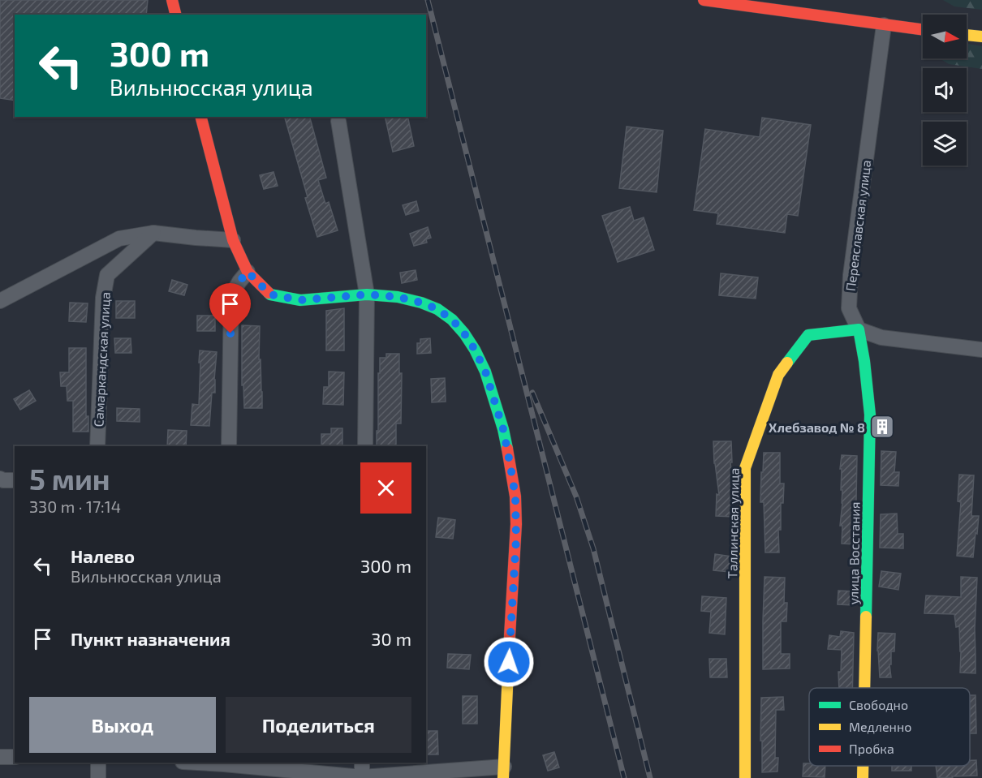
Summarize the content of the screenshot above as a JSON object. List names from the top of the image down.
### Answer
{
  "streets": {
    "main road": ["Таллинская улица", "улица Восстания"],
    "street": ["Переяславская улица", "Самаркандская улица"]
  },
  "crossings": [
    ["Переяславская улица", "Таллинская улица"],
    ["Переяславская улица", "улица Восстания"],
    ["Таллинская улица", "улица Восстания"]
  ],
  "places": {
    "building": ["Хлебзавод № 8"]
  },
  "legend": ["Свободно", "Медленно", "Пробка"],
  "north": "right",
  "page": {
    "turn": ["300 m", "Вильнюсская улица"],
    "heading": ["5 мин", "330 m · 17:14"],
    "list": [
      {
        "name": "Налево",
        "note": "Вильнюсская улица",
        "value": "300 m"
      },
      {
        "name": "Пункт назначения",
        "value": "30 m"
      }
    ],
    "buttons": ["Выход", "Поделиться"]
  }
}
